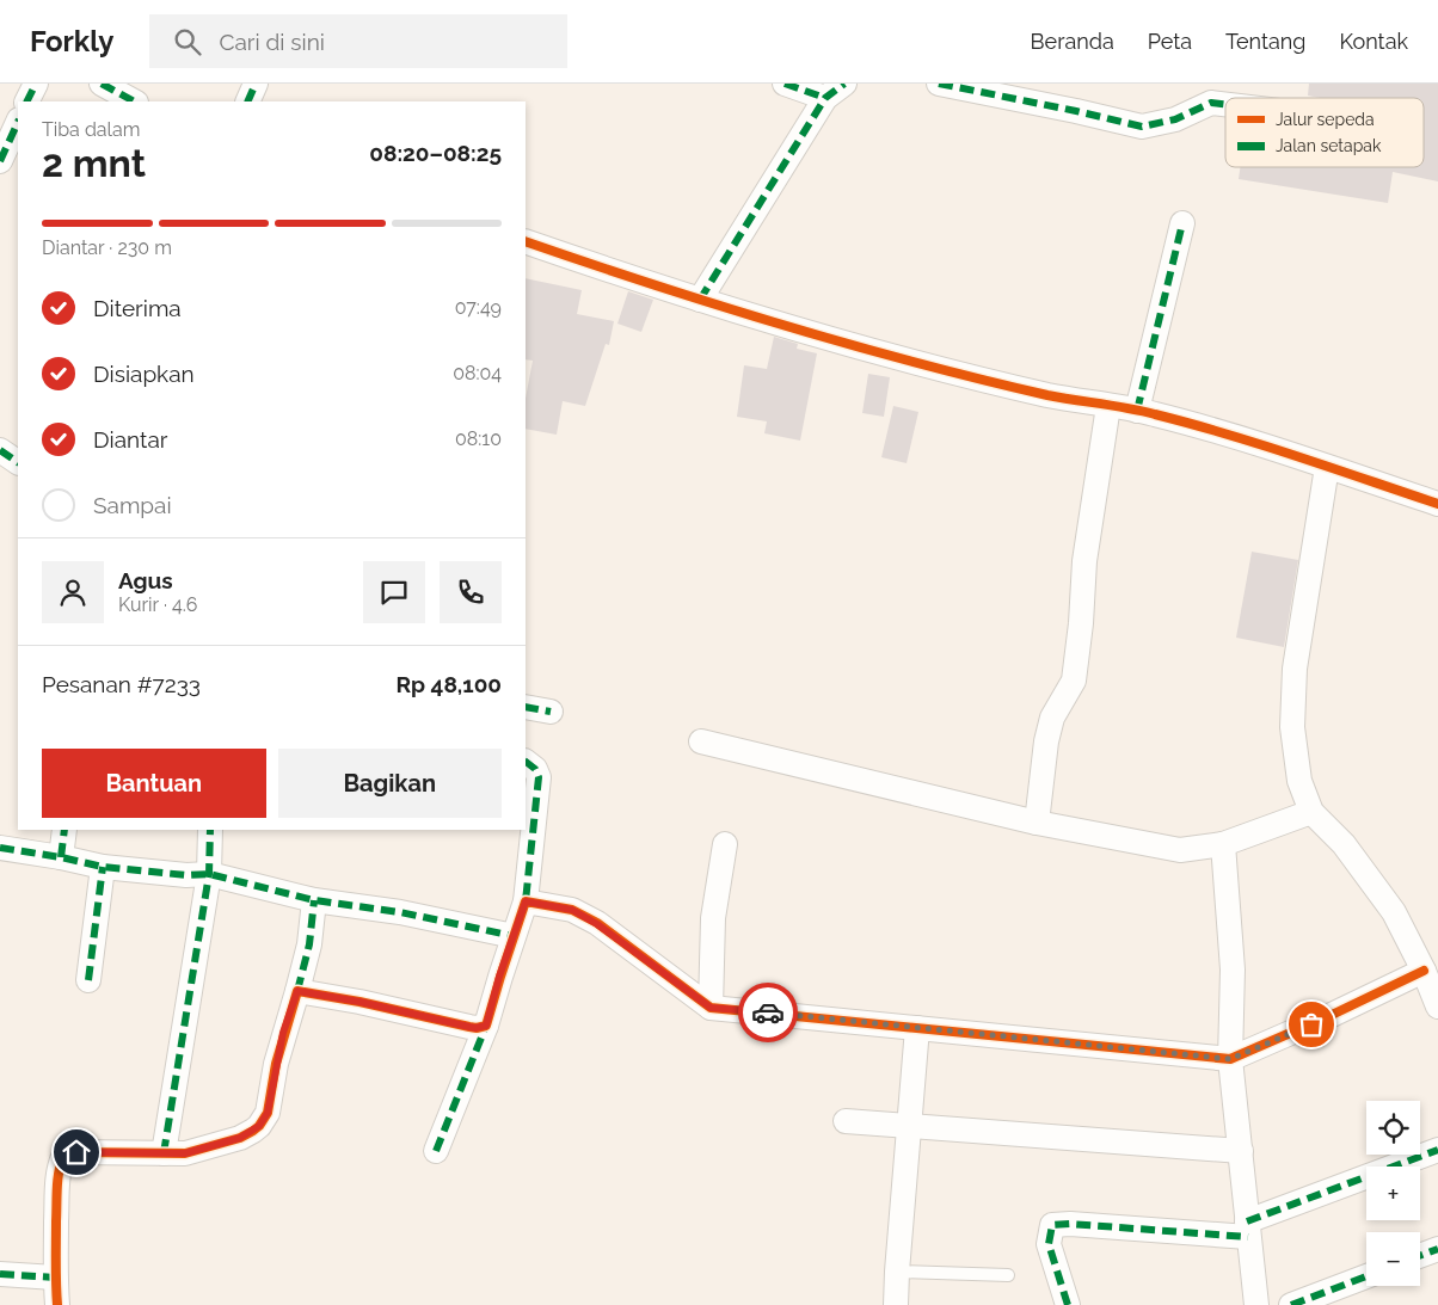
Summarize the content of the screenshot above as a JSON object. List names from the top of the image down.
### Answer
{
  "legend": ["Jalur sepeda", "Jalan setapak"],
  "page": {
    "header": "Forkly",
    "search": "Cari di sini",
    "nav": [
      "Beranda",
      "Peta",
      "Tentang",
      "Kontak"
    ],
    "heading": ["2 mnt", "Tiba dalam", "08:20–08:25"],
    "panel": [
      "Agus",
      "Kurir · 4.6",
      "Pesanan #7233",
      "Rp 48,100"
    ],
    "bar": "Diantar · 230 m",
    "list": [
      ["Diterima", "07:49"],
      ["Disiapkan", "08:04"],
      ["Diantar", "08:10"],
      "Sampai"
    ],
    "buttons": ["Bantuan", "Bagikan"],
    "map_buttons": ["+", "−"]
  }
}
